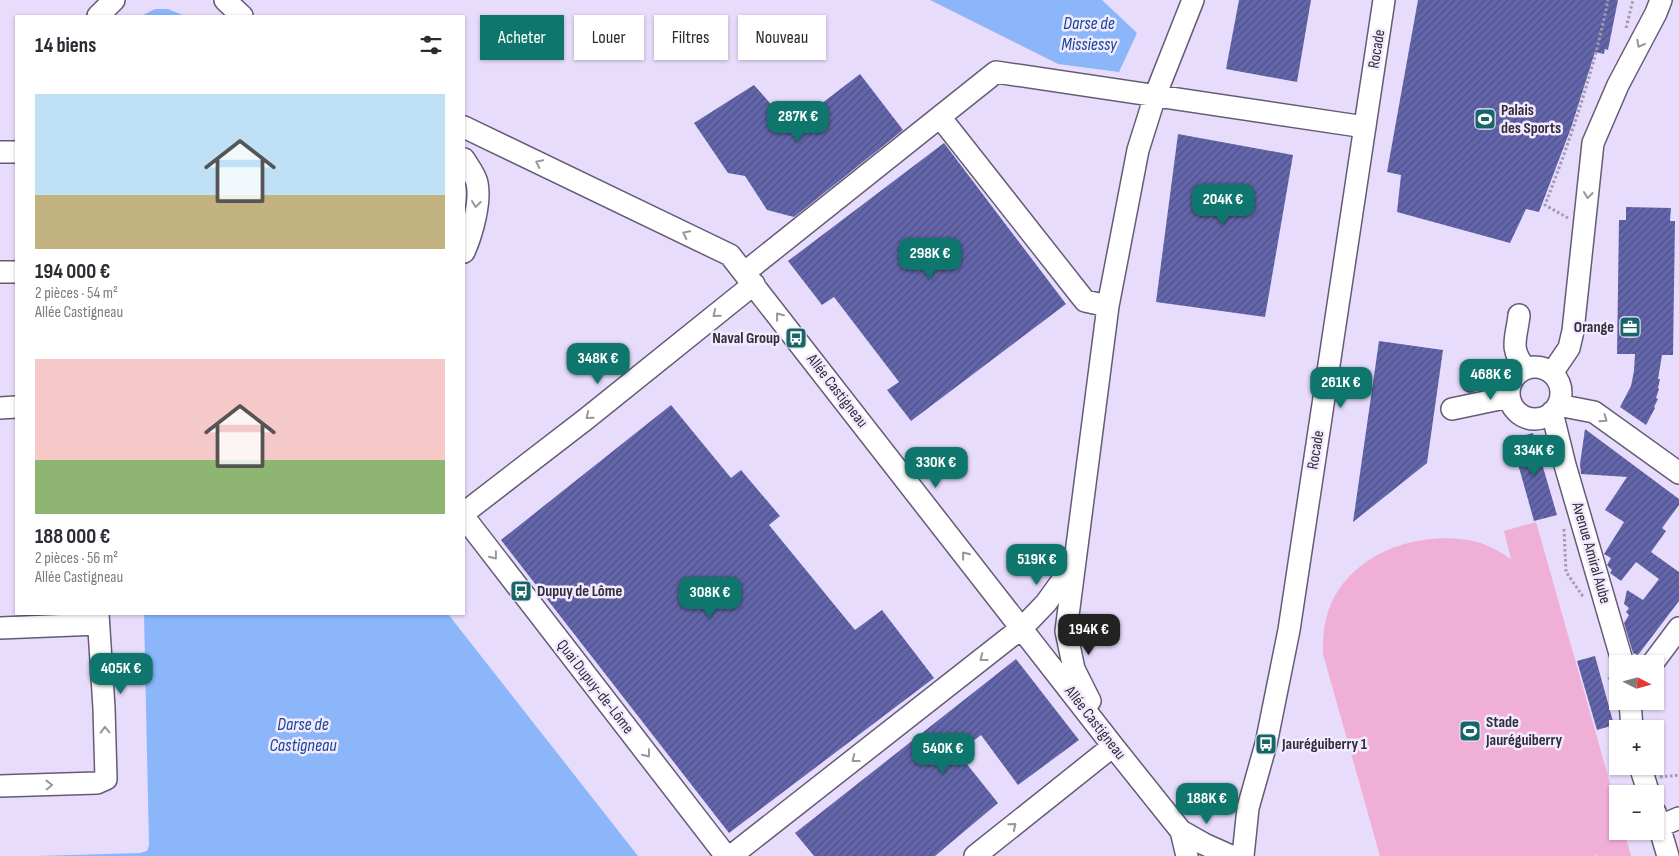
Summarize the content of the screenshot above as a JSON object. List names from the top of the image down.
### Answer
{
  "streets": {
    "street": [
      "Rocade",
      "Allée Castigneau",
      "Avenue Amiral Aube",
      "Quai Dupuy-de-Lôme"
    ]
  },
  "one_way": ["Allée Castigneau", "Quai Dupuy-de-Lôme"],
  "water": ["Darse de Missiessy", "Darse de Castigneau"],
  "places": {
    "sports": ["Palais des Sports", "Stade Jauréguiberry"],
    "office": ["Orange"],
    "bus stop": ["Naval Group", "Dupuy de Lôme", "Jauréguiberry 1"]
  },
  "north": "right",
  "page": {
    "chip": [
      "Acheter",
      "Louer",
      "Filtres",
      "Nouveau"
    ],
    "heading": "14 biens",
    "list": [
      {
        "name": "194 000 €",
        "note": "2 pièces · 54 m² · Allée Castigneau"
      },
      {
        "name": "188 000 €",
        "note": "2 pièces · 56 m² · Allée Castigneau"
      }
    ],
    "price": [
      "287K €",
      "204K €",
      "298K €",
      "348K €",
      "468K €",
      "261K €",
      "334K €",
      "330K €",
      "519K €",
      "308K €",
      "194K €",
      "405K €",
      "540K €",
      "188K €"
    ],
    "map_buttons": ["+", "−"]
  }
}
